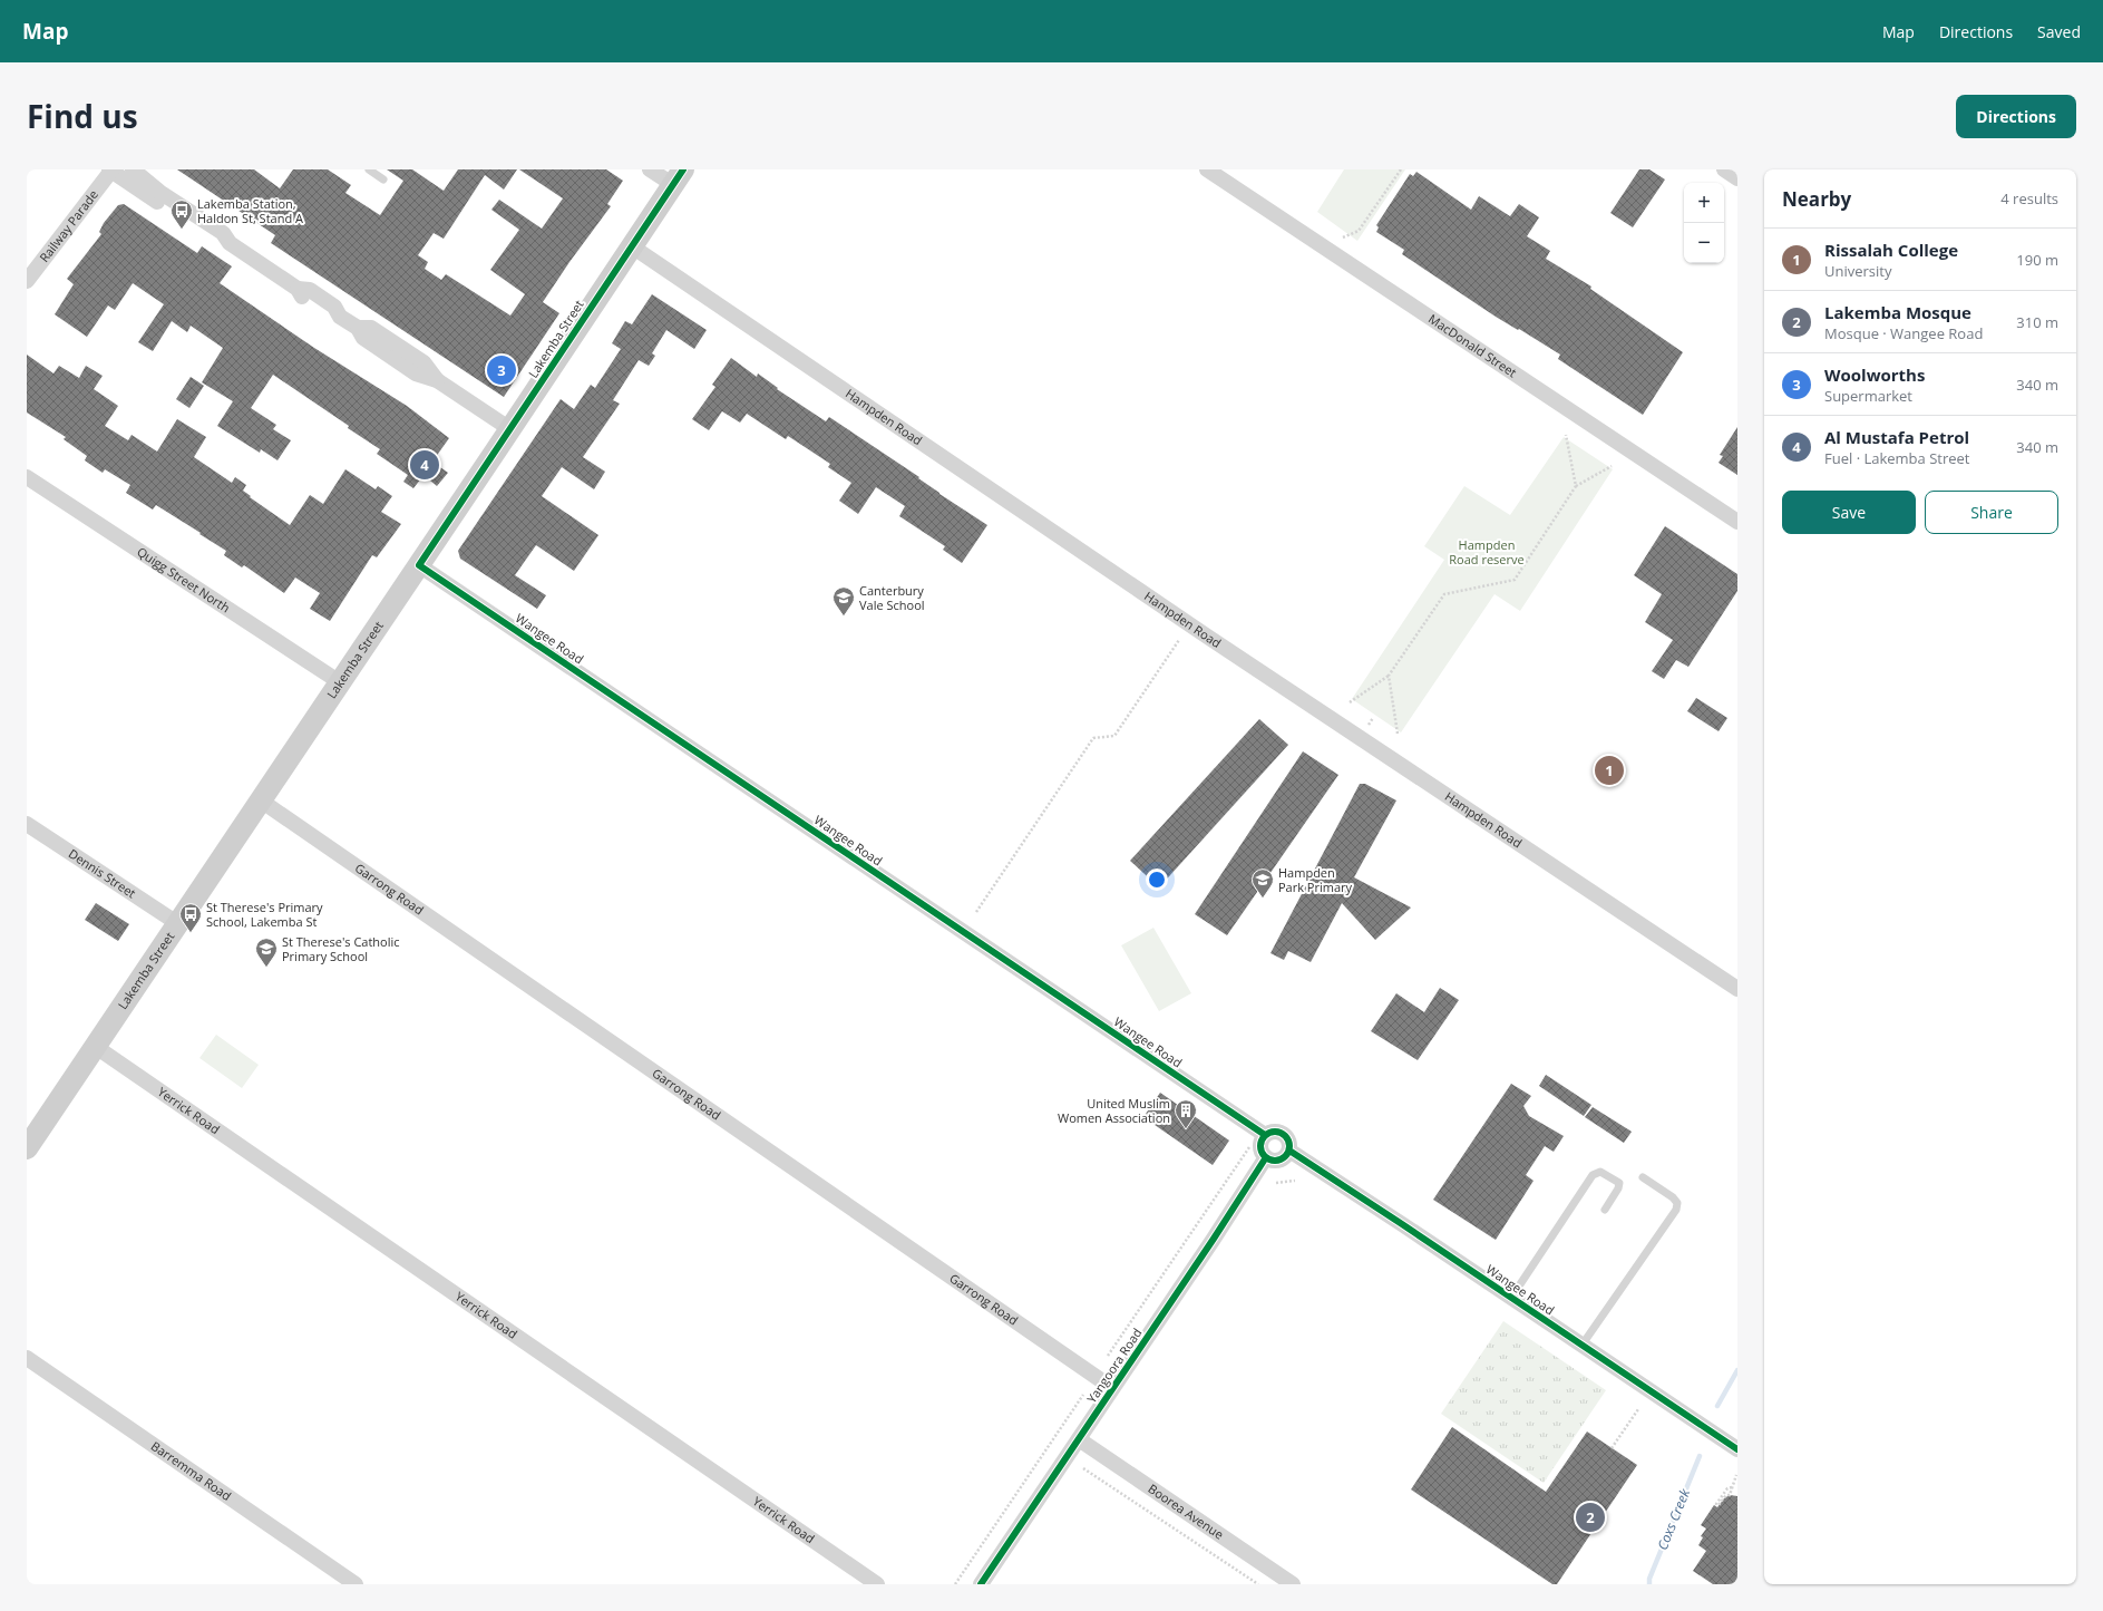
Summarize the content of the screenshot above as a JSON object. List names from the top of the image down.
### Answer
{
  "streets": {
    "main road": ["Lakemba Street"],
    "street": [
      "Railway Parade",
      "MacDonald Street",
      "Hampden Road",
      "Quigg Street North",
      "Wangee Road",
      "Dennis Street",
      "Garrong Road",
      "Yerrick Road",
      "Yangoora Road",
      "Barremma Road",
      "Boorea Avenue"
    ]
  },
  "crossings": [
    ["Lakemba Street", "Hampden Road"],
    ["Lakemba Street", "Quigg Street North"],
    ["Lakemba Street", "Wangee Road"],
    ["Lakemba Street", "Dennis Street"],
    ["Lakemba Street", "Garrong Road"],
    ["Lakemba Street", "Yerrick Road"],
    ["Wangee Road", "Yangoora Road"],
    ["Garrong Road", "Yangoora Road"],
    ["Yangoora Road", "Boorea Avenue"]
  ],
  "water": ["Coxs Creek"],
  "parks": ["Hampden Road reserve"],
  "places": {
    "bus stop": ["Lakemba Station, Haldon St, Stand A", "St Therese's Primary School, Lakemba St"],
    "school or university": ["Canterbury Vale School", "Hampden Park Primary", "St Therese's Catholic Primary School"],
    "building": ["United Muslim Women Association"]
  },
  "page": {
    "header": "Map",
    "nav": ["Map", "Directions", "Saved"],
    "title": "Find us",
    "buttons": [
      "Directions",
      ["Save", "Share"]
    ],
    "heading": ["Nearby", "4 results"],
    "map_buttons": ["+", "−"],
    "list": [
      {
        "mark": "1",
        "name": "Rissalah College",
        "note": "University",
        "value": "190 m"
      },
      {
        "mark": "2",
        "name": "Lakemba Mosque",
        "note": "Mosque · Wangee Road",
        "value": "310 m"
      },
      {
        "mark": "3",
        "name": "Woolworths",
        "note": "Supermarket",
        "value": "340 m"
      },
      {
        "mark": "4",
        "name": "Al Mustafa Petrol",
        "note": "Fuel · Lakemba Street",
        "value": "340 m"
      }
    ],
    "pins": [
      "3",
      "4",
      "1",
      "2"
    ]
  }
}
